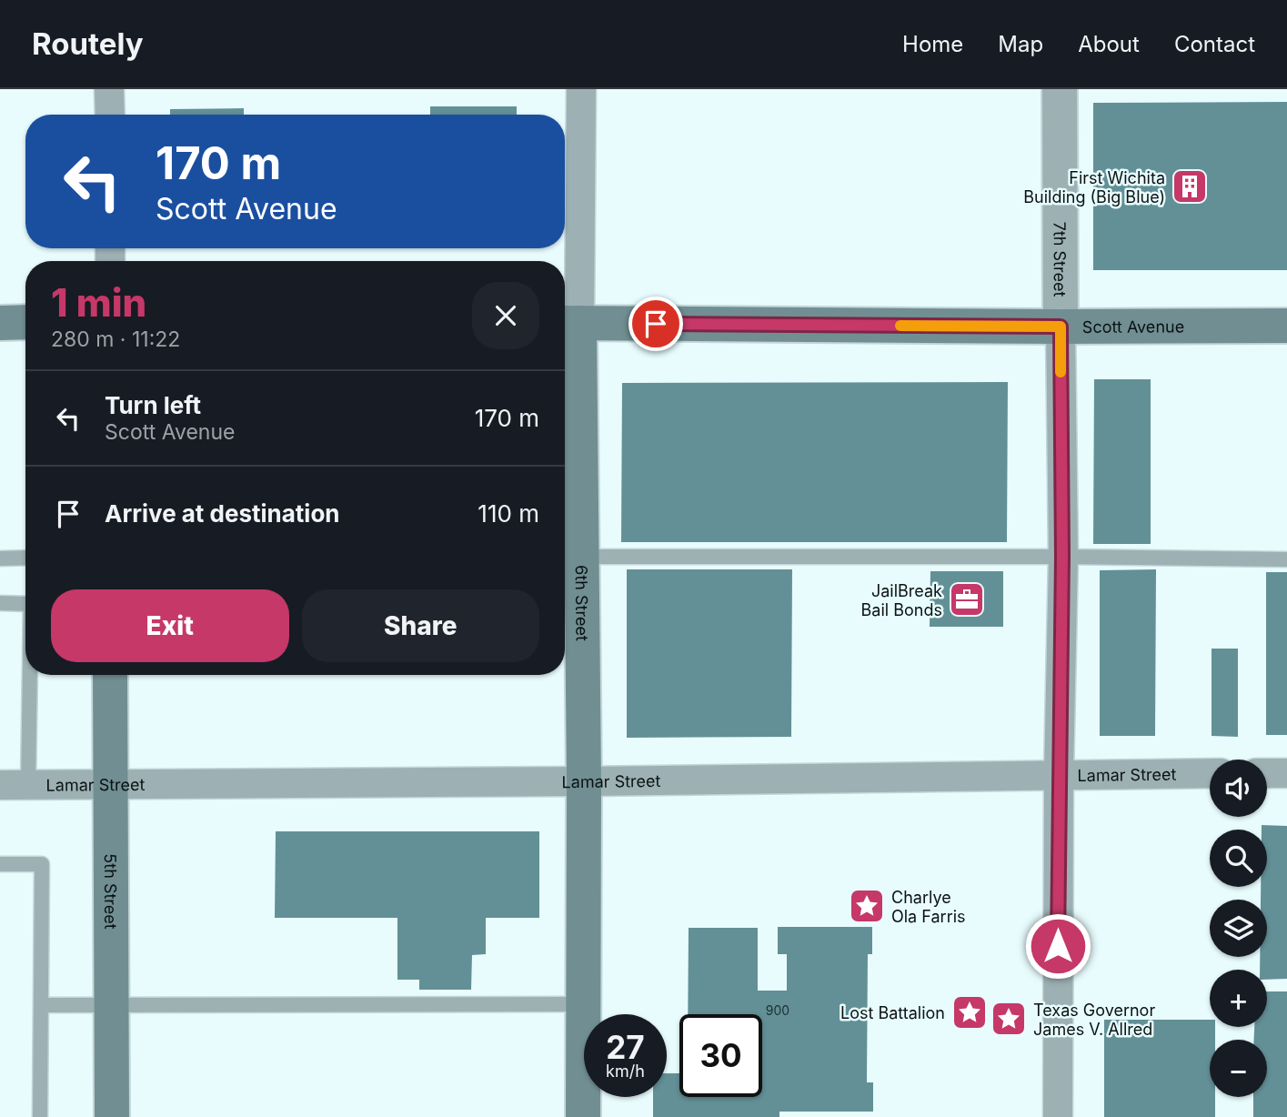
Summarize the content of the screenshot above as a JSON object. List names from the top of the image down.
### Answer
{
  "streets": {
    "main road": ["Scott Avenue", "6th Street", "5th Street"],
    "street": ["7th Street", "Lamar Street"]
  },
  "crossings": [
    ["7th Street", "Scott Avenue"],
    ["7th Street", "Lamar Street"],
    ["Scott Avenue", "6th Street"],
    ["6th Street", "Lamar Street"],
    ["Lamar Street", "5th Street"]
  ],
  "places": {
    "building": ["First Wichita Building (Big Blue)"],
    "office": ["JailBreak Bail Bonds"],
    "place": ["Charlye Ola Farris", "Lost Battalion", "Texas Governor James V. Allred"]
  },
  "house_numbers": ["900"],
  "page": {
    "header": "Routely",
    "nav": [
      "Home",
      "Map",
      "About",
      "Contact"
    ],
    "turn": ["170 m", "Scott Avenue"],
    "heading": ["1 min", "280 m · 11:22"],
    "list": [
      {
        "name": "Turn left",
        "note": "Scott Avenue",
        "value": "170 m"
      },
      {
        "name": "Arrive at destination",
        "value": "110 m"
      }
    ],
    "buttons": ["Exit", "Share"],
    "map_buttons": ["+", "−"],
    "speed": "27 km/h",
    "limit": "30"
  }
}
